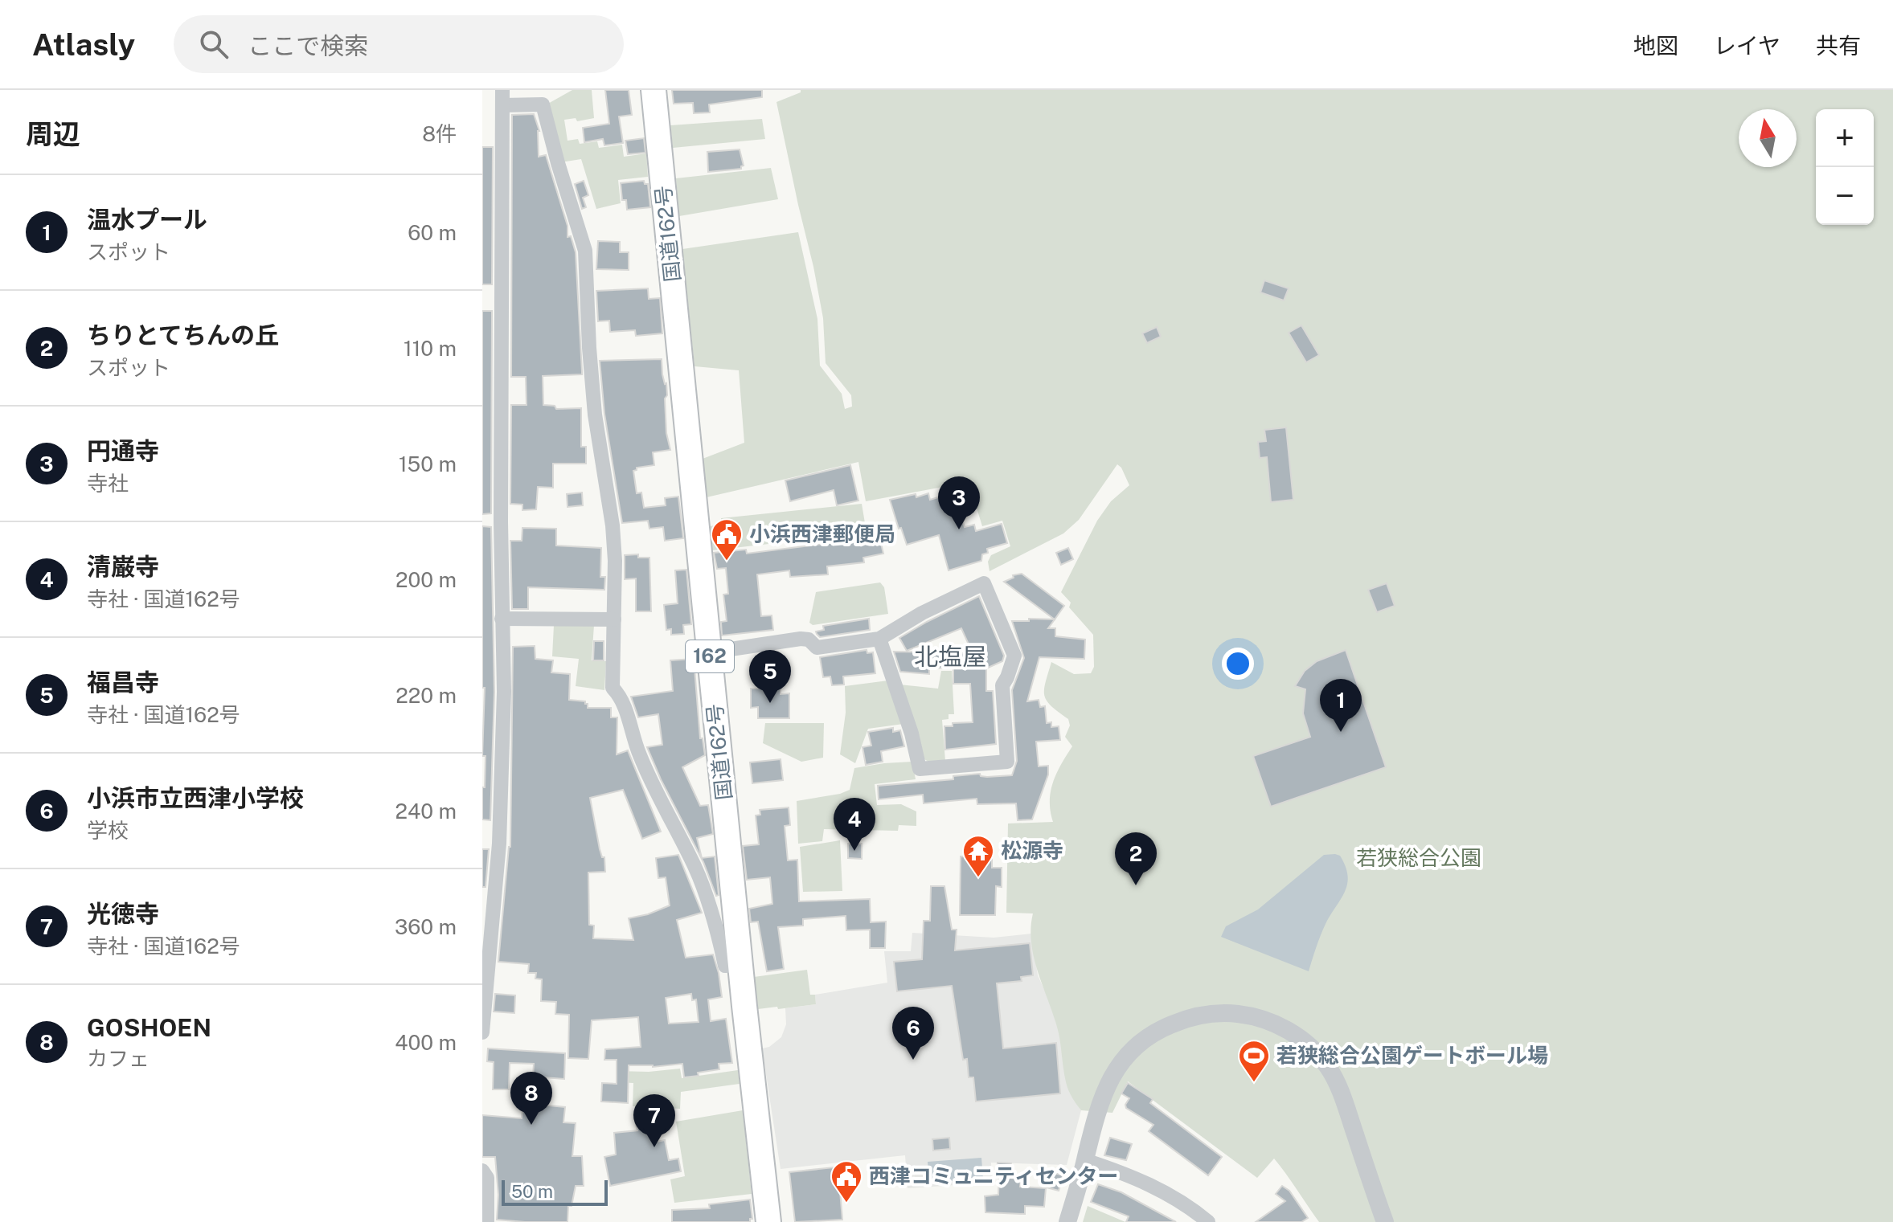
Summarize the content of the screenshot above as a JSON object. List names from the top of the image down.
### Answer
{
  "streets": {
    "highway": ["国道162号", "162"]
  },
  "districts": ["北塩屋"],
  "parks": ["若狭総合公園"],
  "places": {
    "public building": ["小浜西津郵便局", "西津コミュニティセンター"],
    "temple": ["松源寺"],
    "sports": ["若狭総合公園ゲートボール場"]
  },
  "scale_bar": "50 m",
  "north": "top",
  "page": {
    "header": "Atlasly",
    "search": "ここで検索",
    "nav": ["地図", "レイヤ", "共有"],
    "heading": ["周辺", "8件"],
    "map_buttons": ["+", "−"],
    "list": [
      {
        "mark": "1",
        "name": "温水プール",
        "note": "スポット",
        "value": "60 m"
      },
      {
        "mark": "2",
        "name": "ちりとてちんの丘",
        "note": "スポット",
        "value": "110 m"
      },
      {
        "mark": "3",
        "name": "円通寺",
        "note": "寺社",
        "value": "150 m"
      },
      {
        "mark": "4",
        "name": "清巌寺",
        "note": "寺社 · 国道162号",
        "value": "200 m"
      },
      {
        "mark": "5",
        "name": "福昌寺",
        "note": "寺社 · 国道162号",
        "value": "220 m"
      },
      {
        "mark": "6",
        "name": "小浜市立西津小学校",
        "note": "学校",
        "value": "240 m"
      },
      {
        "mark": "7",
        "name": "光徳寺",
        "note": "寺社 · 国道162号",
        "value": "360 m"
      },
      {
        "mark": "8",
        "name": "GOSHOEN",
        "note": "カフェ",
        "value": "400 m"
      }
    ],
    "pins": [
      "3",
      "5",
      "1",
      "4",
      "2",
      "6",
      "8",
      "7"
    ],
    "scale": "50 m"
  }
}
